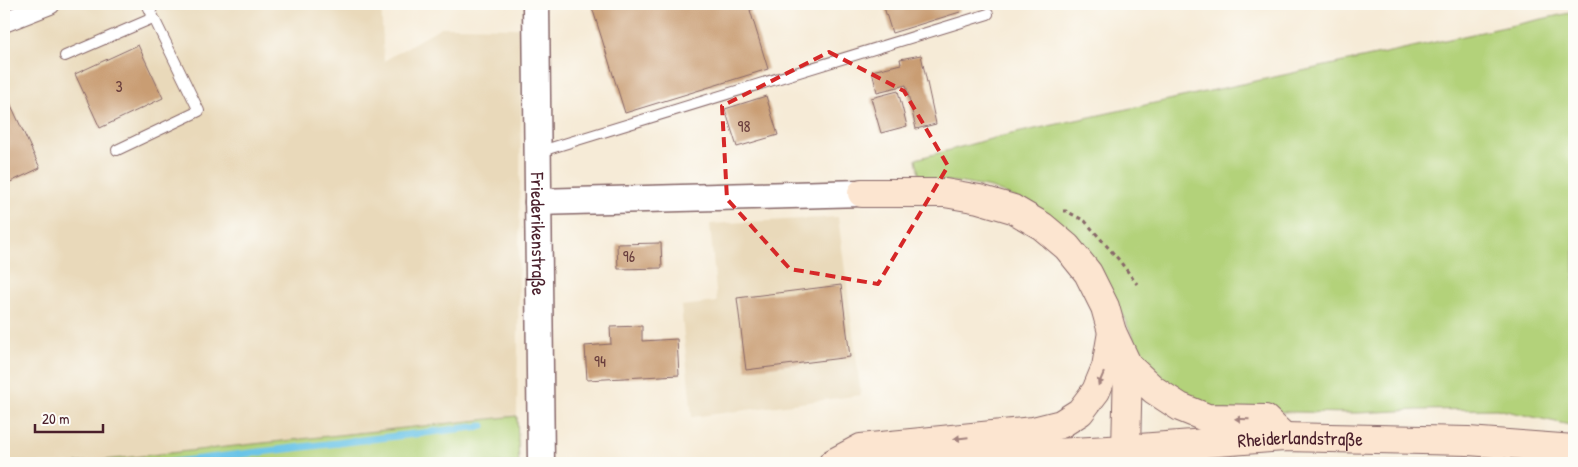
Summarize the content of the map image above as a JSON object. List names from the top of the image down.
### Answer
{
  "streets": {
    "main road": ["Rheiderlandstraße"],
    "street": ["Friederikenstraße"]
  },
  "house_numbers": [
    "3",
    "98",
    "96",
    "94"
  ],
  "scale_bar": "20 m"
}
